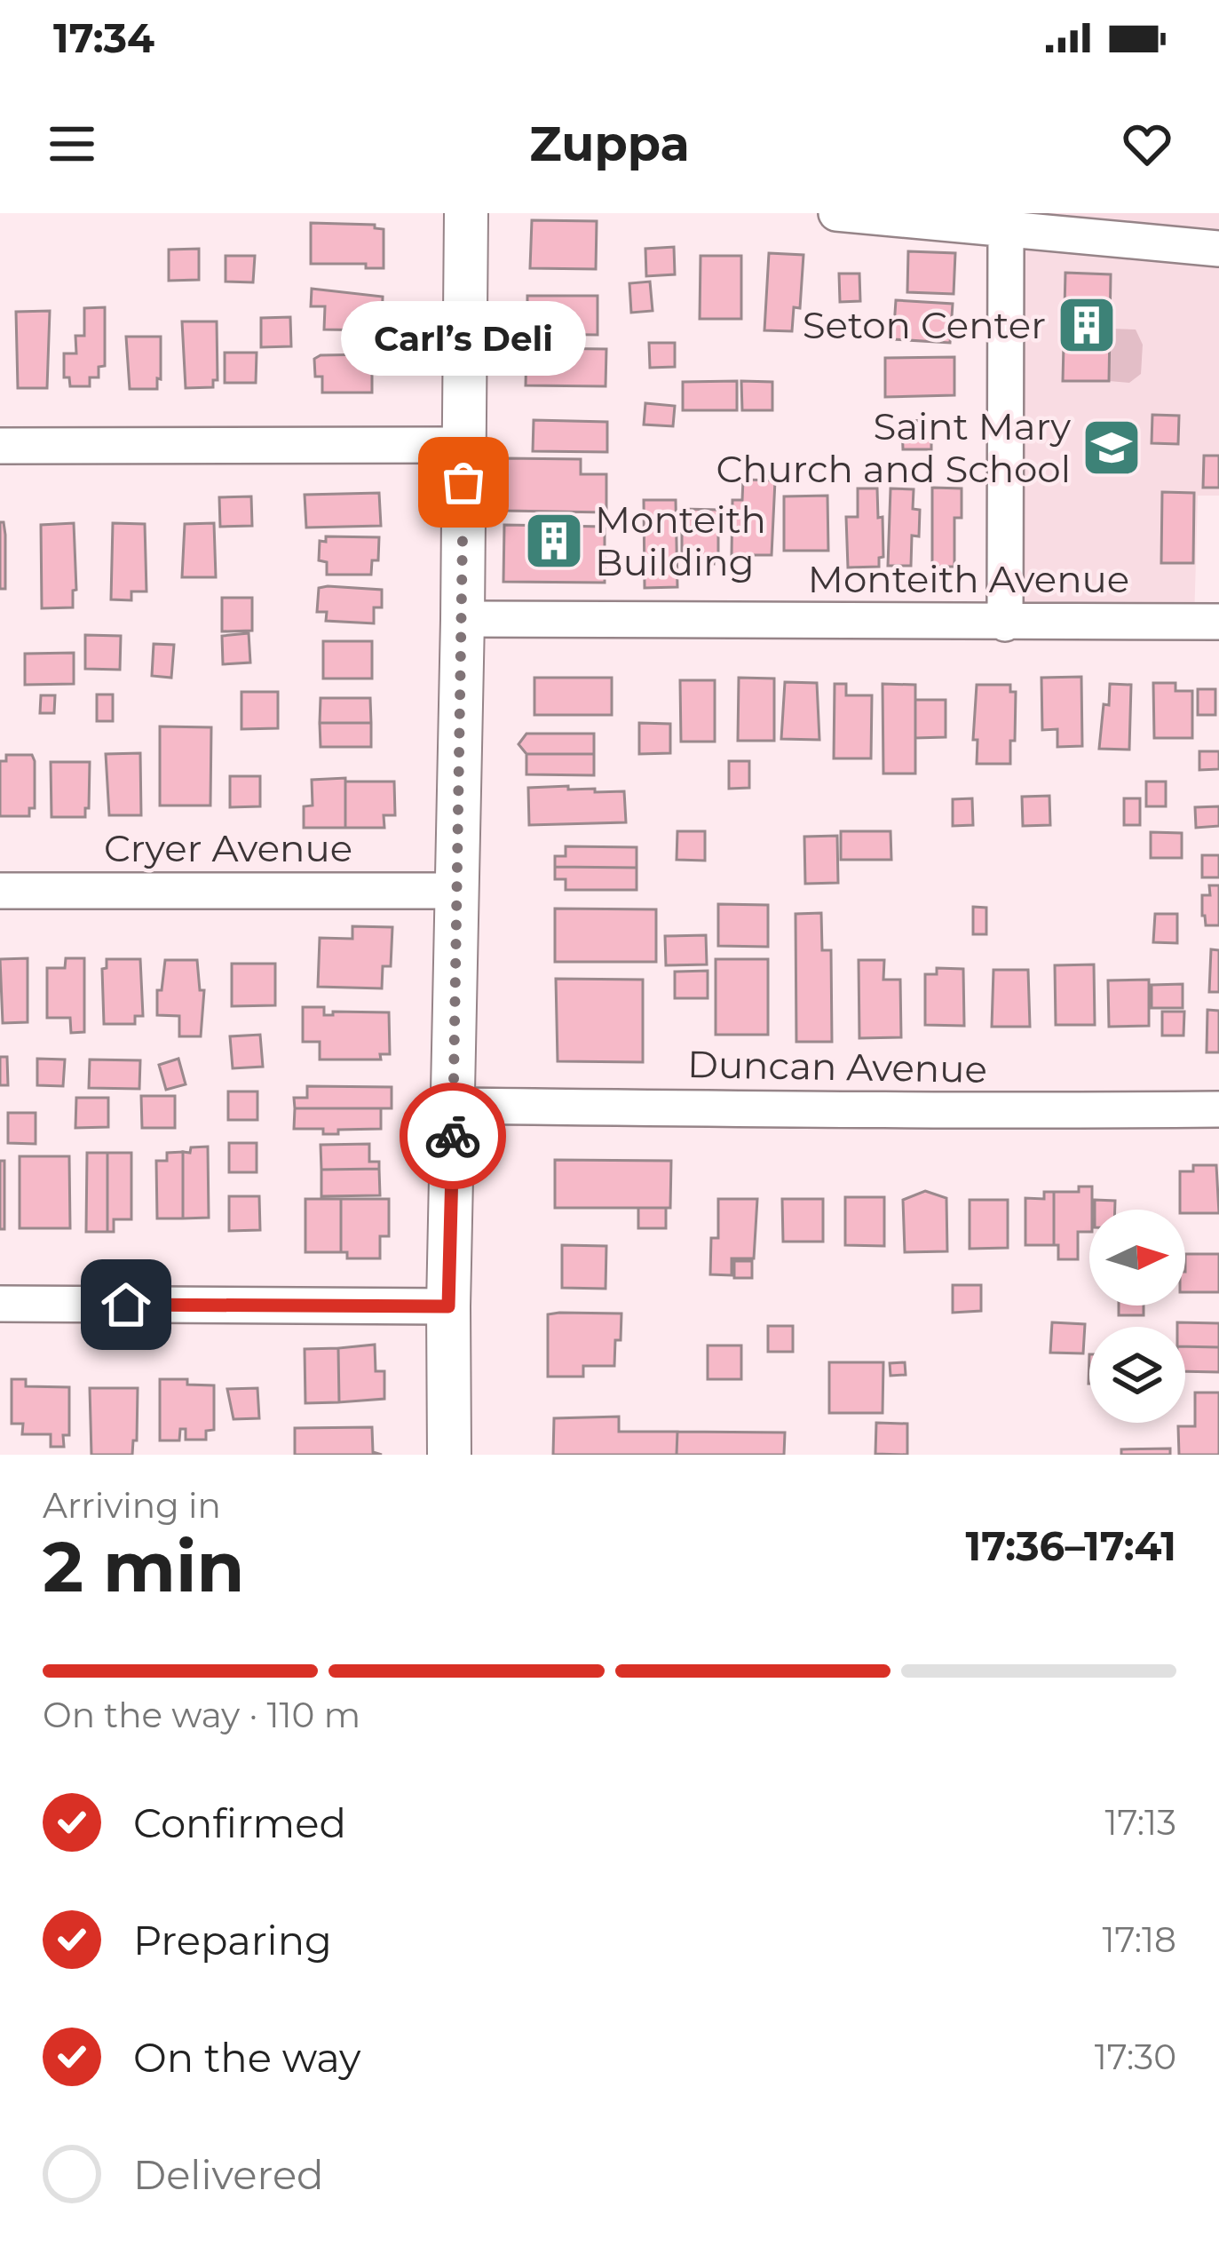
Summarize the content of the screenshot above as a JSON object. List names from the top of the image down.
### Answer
{
  "streets": {
    "street": ["Monteith Avenue", "Cryer Avenue", "Duncan Avenue"]
  },
  "places": {
    "building": ["Seton Center", "Monteith Building"],
    "school or university": ["Saint Mary Church and School"],
    "other": ["Carl’s Deli"]
  },
  "north": "right",
  "page": {
    "status": "17:34",
    "header": "Zuppa",
    "bubble": "Carl’s Deli",
    "heading": ["2 min", "Arriving in", "17:36–17:41"],
    "bar": "On the way · 110 m",
    "list": [
      ["Confirmed", "17:13"],
      ["Preparing", "17:18"],
      ["On the way", "17:30"],
      "Delivered"
    ]
  }
}
